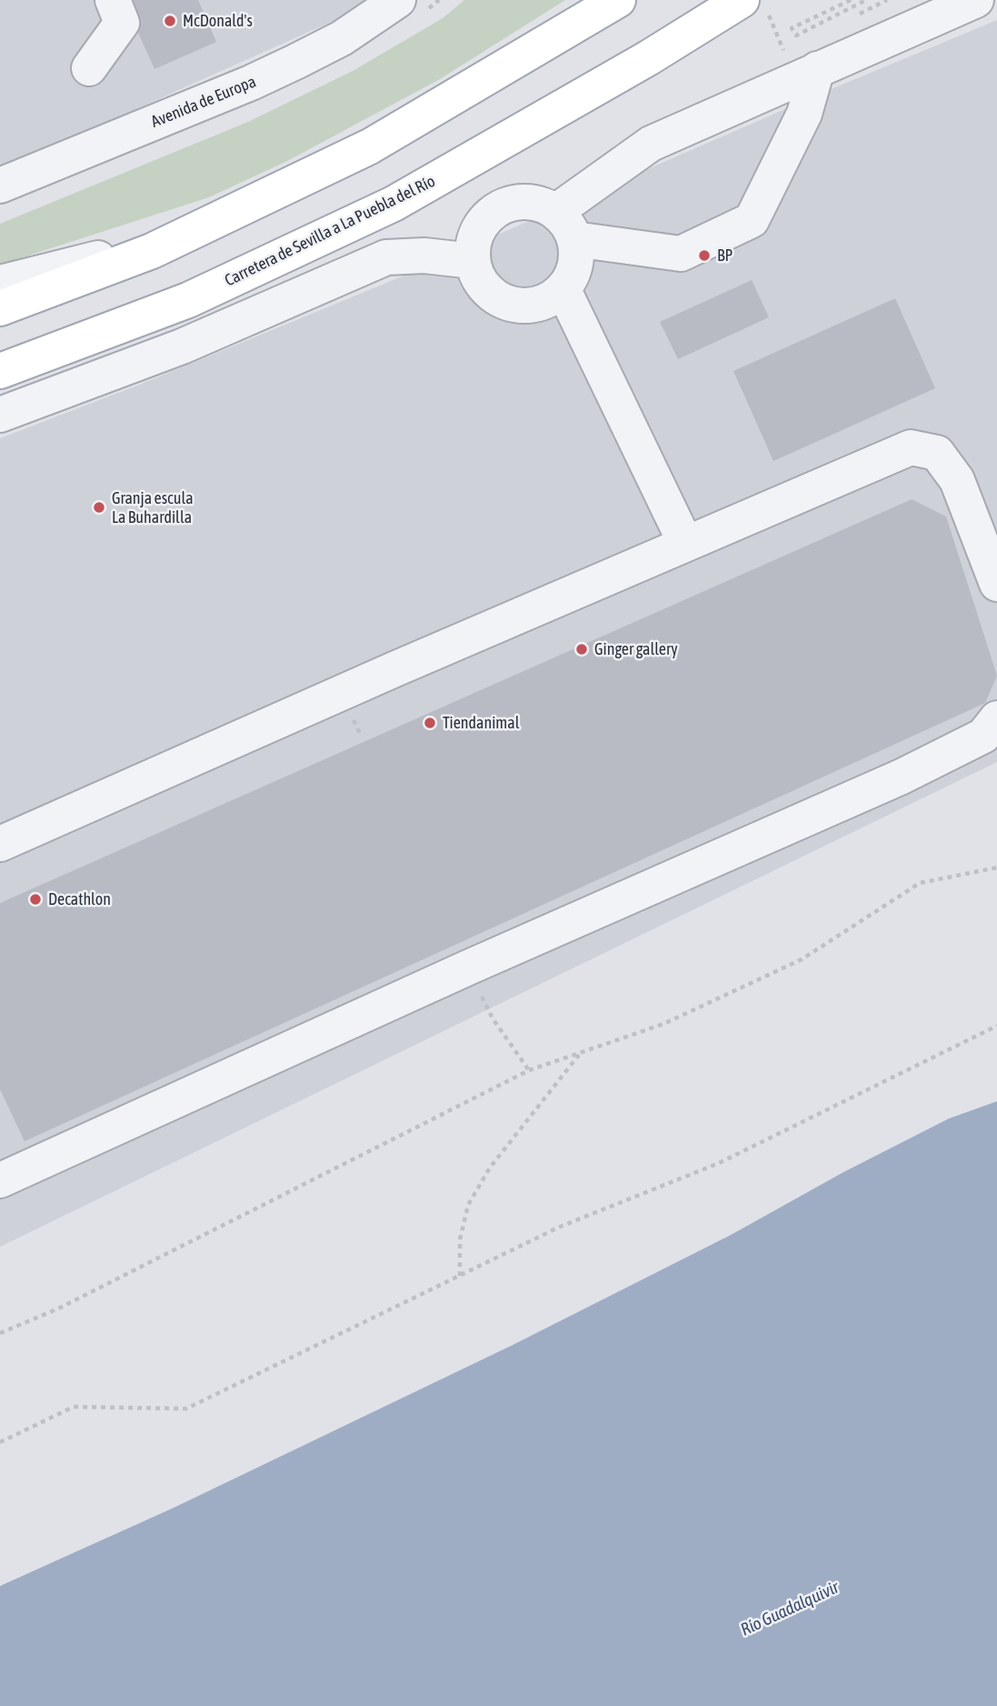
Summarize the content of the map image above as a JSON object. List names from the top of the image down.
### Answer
{
  "streets": {
    "main road": ["Carretera de Sevilla a La Puebla del Río"],
    "street": ["Avenida de Europa"]
  },
  "water": ["Río Guadalquivir"],
  "places": [
    "McDonald's",
    "BP",
    "Granja escula La Buhardilla",
    "Ginger gallery",
    "Tiendanimal",
    "Decathlon"
  ]
}
